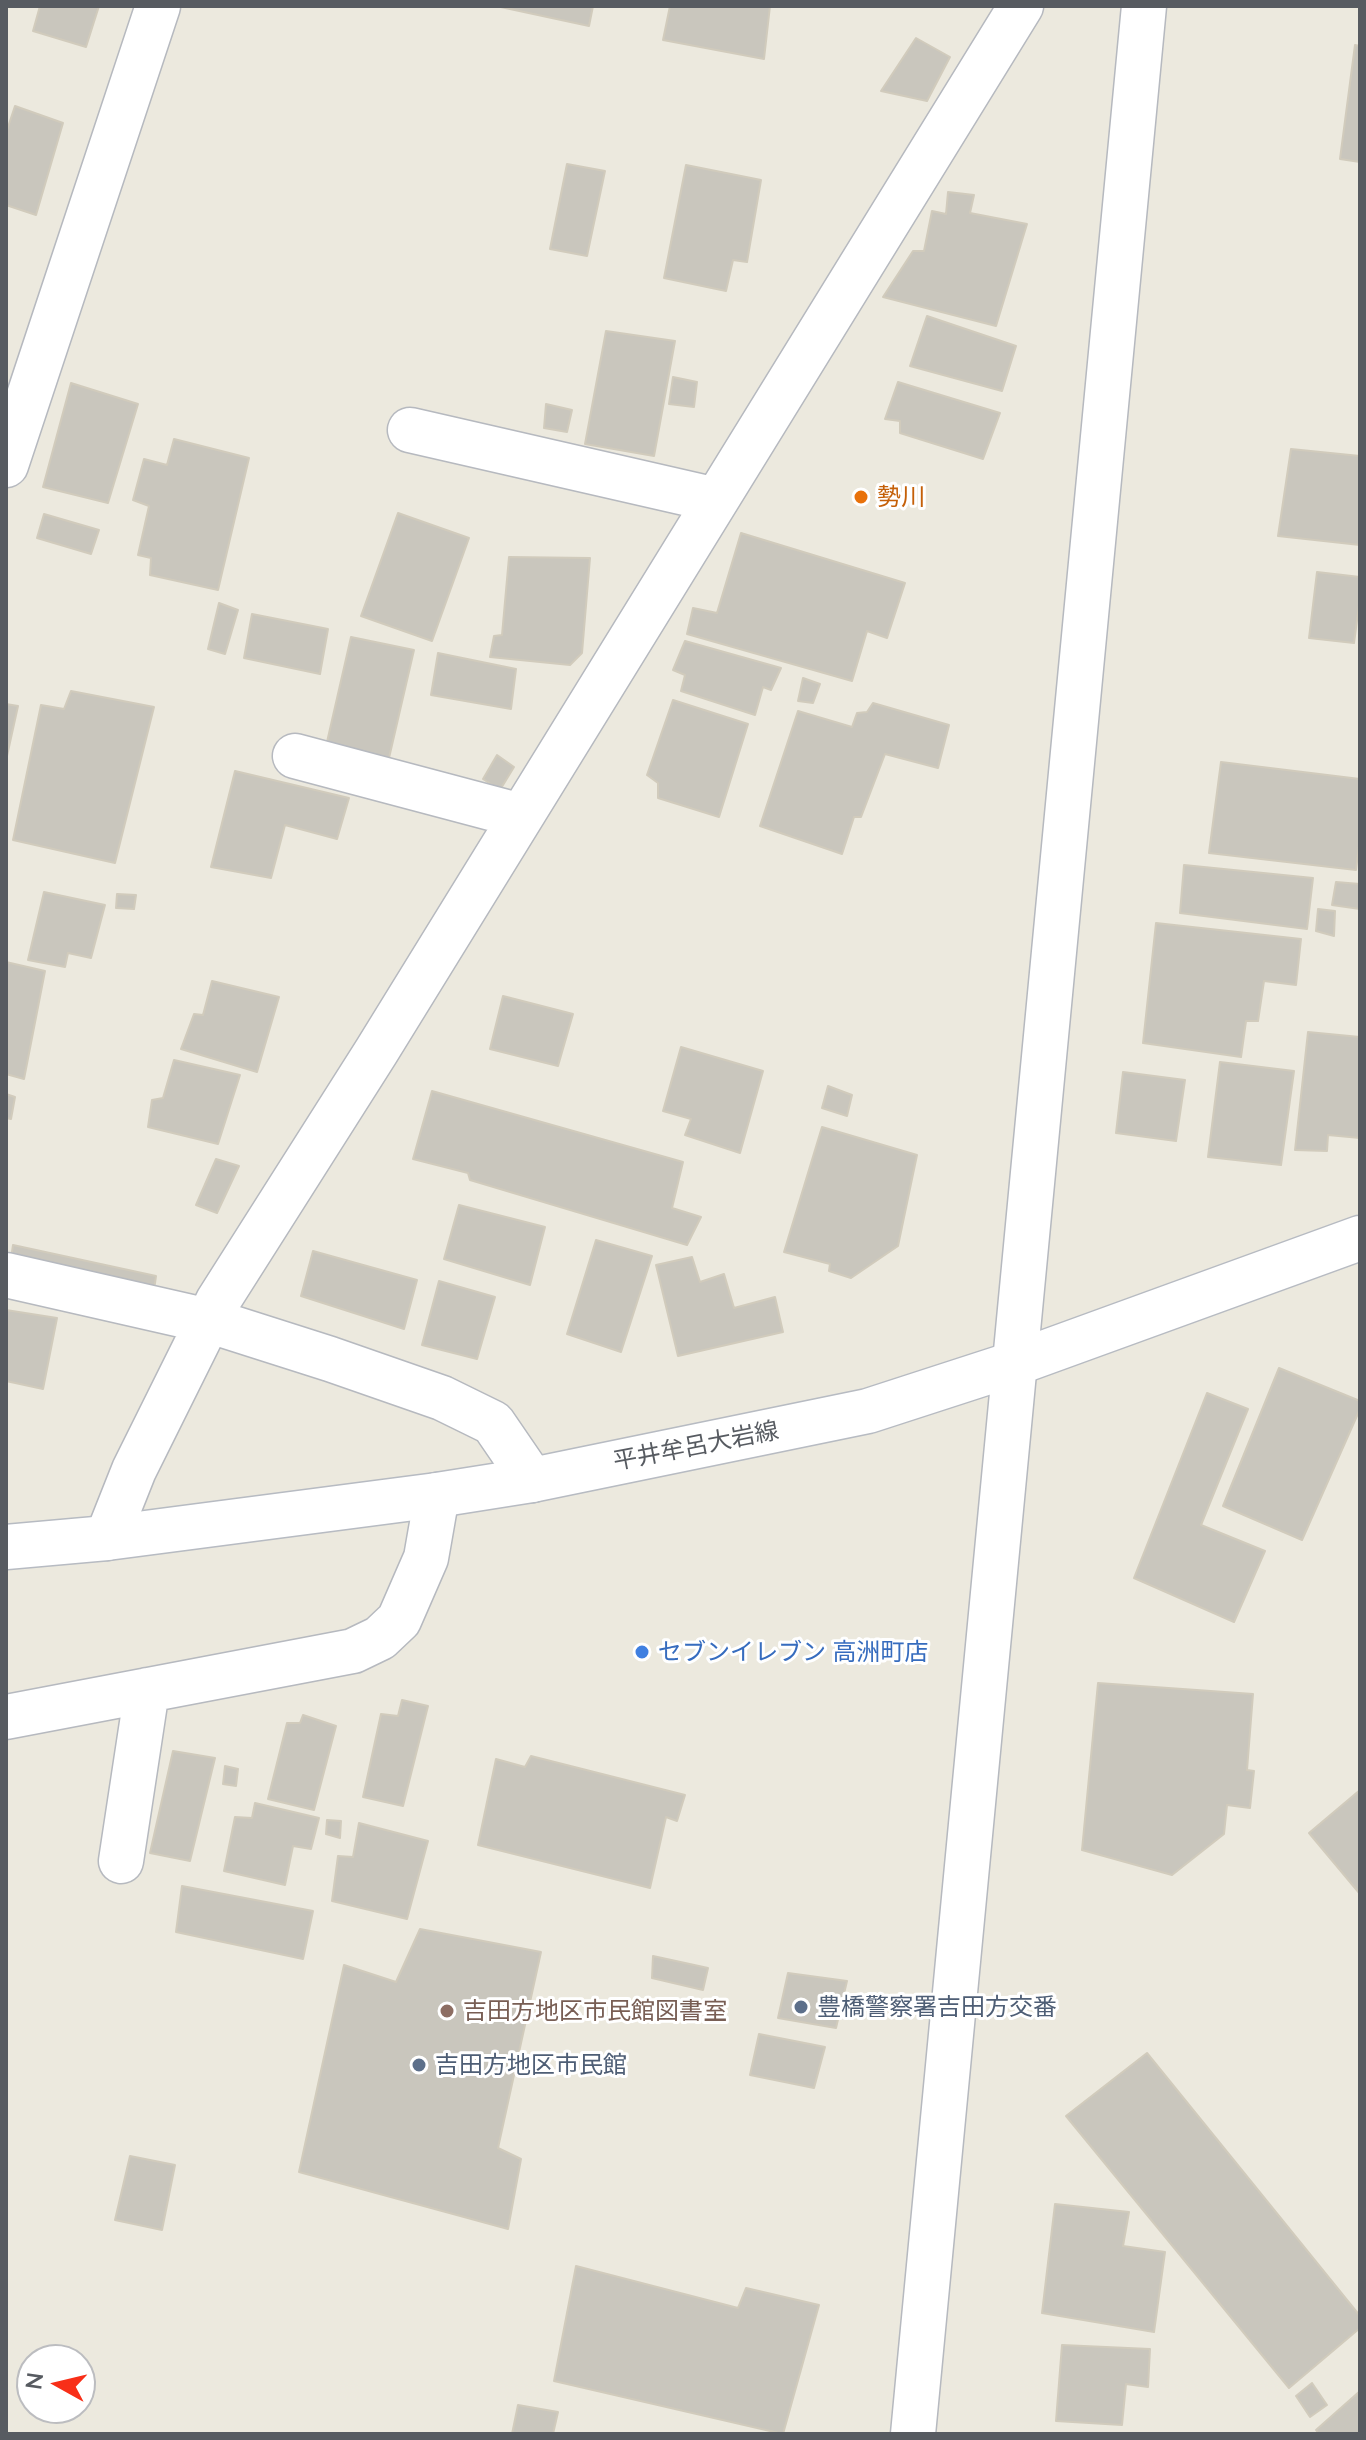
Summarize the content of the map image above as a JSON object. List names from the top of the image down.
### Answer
{
  "streets": {
    "street": ["平井牟呂大岩線"]
  },
  "places": [
    "勢川",
    "セブンイレブン 高洲町店",
    "豊橋警察署吉田方交番",
    "吉田方地区市民館図書室",
    "吉田方地区市民館"
  ],
  "north": "left"
}
